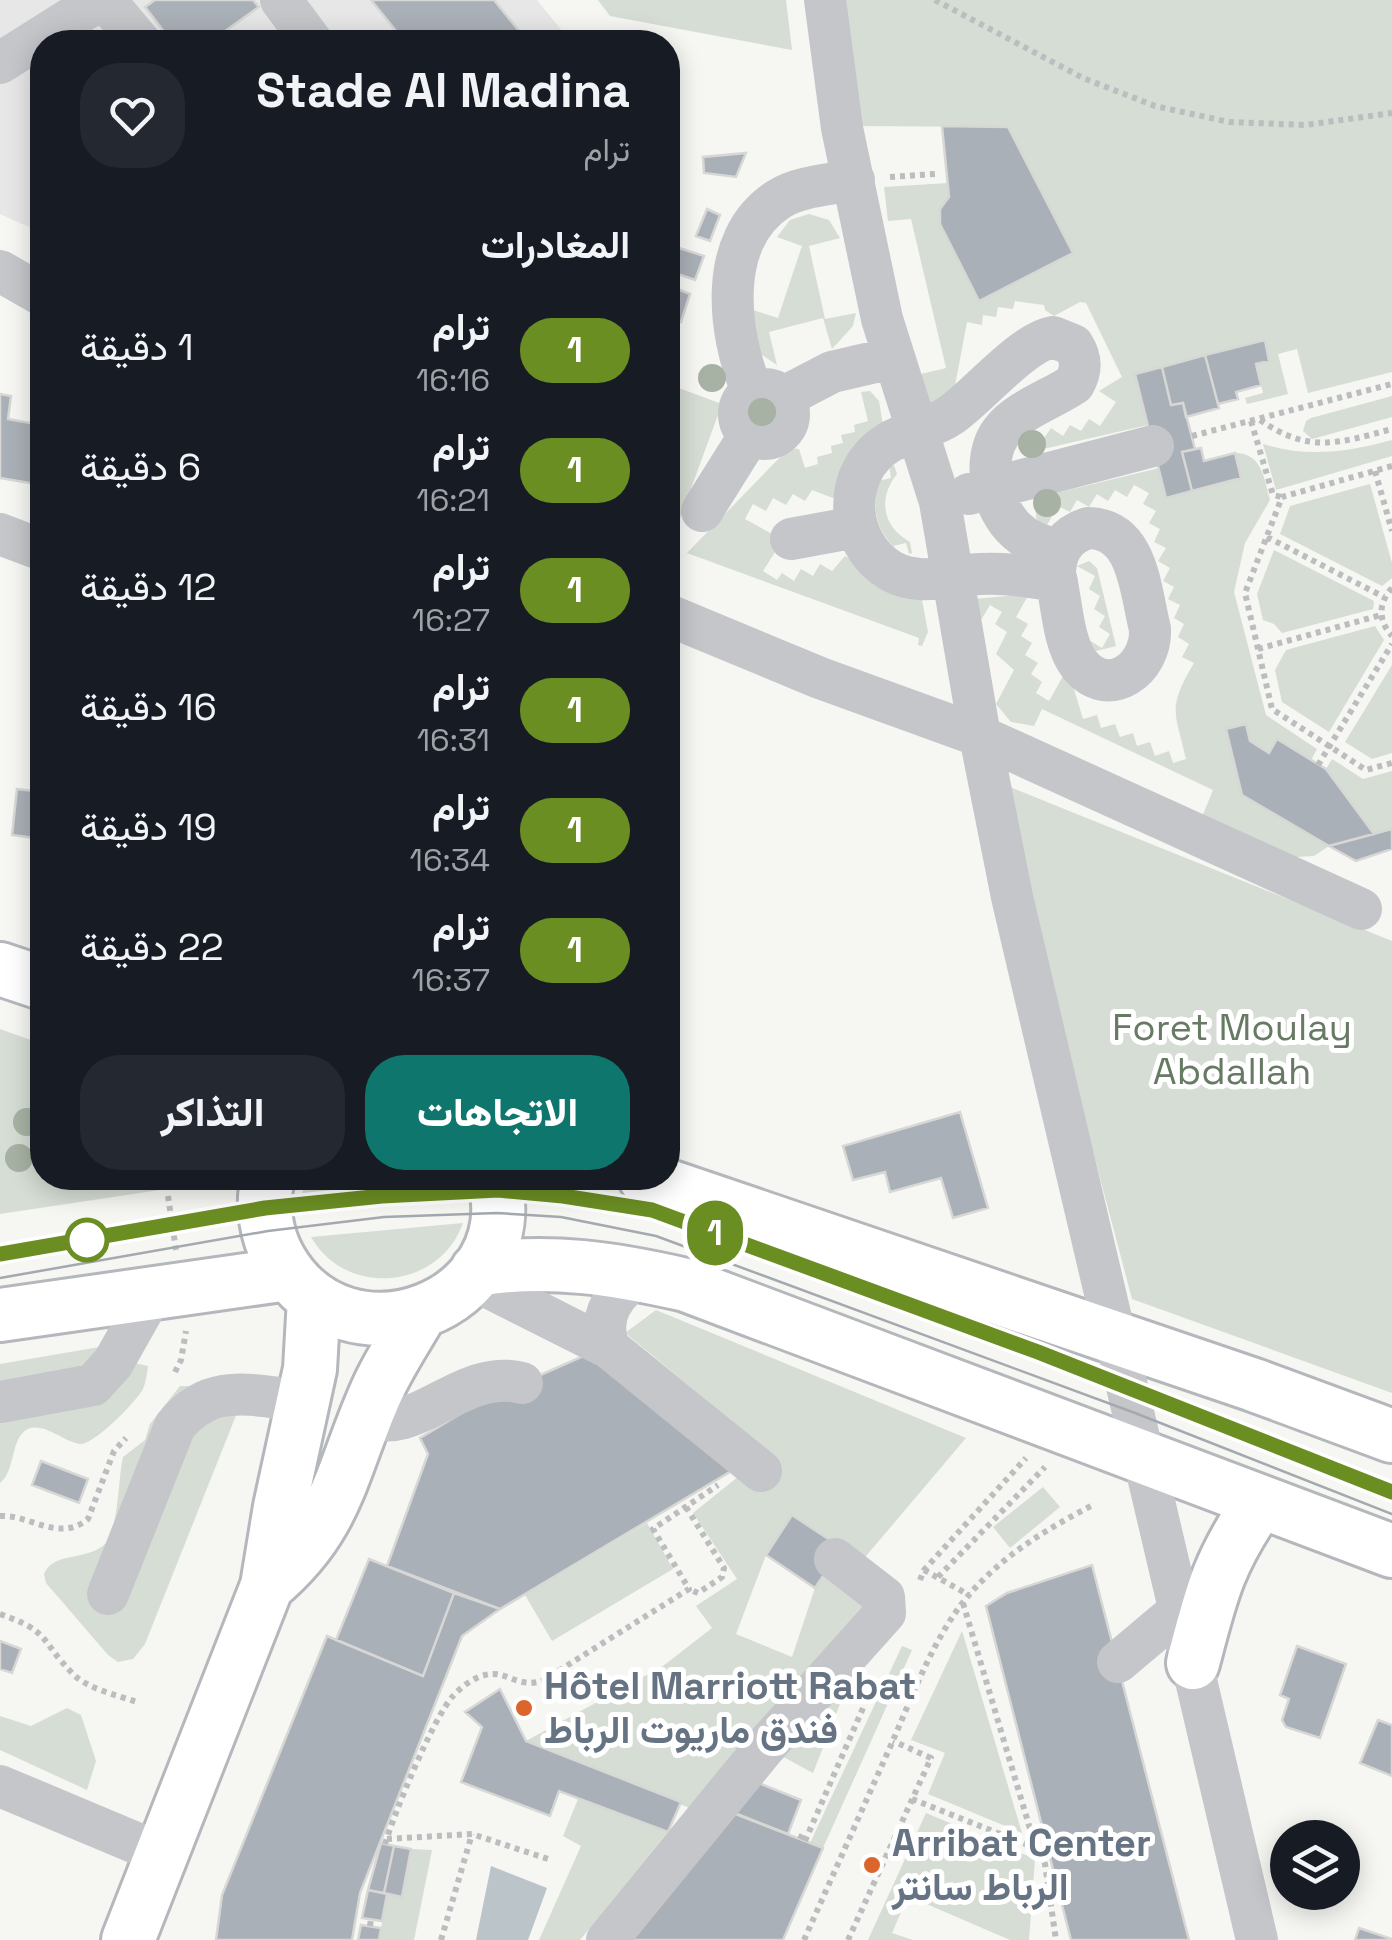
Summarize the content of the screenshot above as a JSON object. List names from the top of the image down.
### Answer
{
  "parks": ["Foret Moulay Abdallah"],
  "places": ["Hôtel Marriott Rabat فندق ماريوت الرباط", "Arribat Center الرباط سانتر"],
  "lines": ["tram line 1"],
  "page": {
    "on_map": "1",
    "heading": [
      ["Stade Al Madina", "ترام"],
      "المغادرات"
    ],
    "list": [
      {
        "mark": "1",
        "name": "ترام",
        "note": "16:16",
        "value": "1 دقيقة"
      },
      {
        "mark": "1",
        "name": "ترام",
        "note": "16:21",
        "value": "6 دقيقة"
      },
      {
        "mark": "1",
        "name": "ترام",
        "note": "16:27",
        "value": "12 دقيقة"
      },
      {
        "mark": "1",
        "name": "ترام",
        "note": "16:31",
        "value": "16 دقيقة"
      },
      {
        "mark": "1",
        "name": "ترام",
        "note": "16:34",
        "value": "19 دقيقة"
      },
      {
        "mark": "1",
        "name": "ترام",
        "note": "16:37",
        "value": "22 دقيقة"
      }
    ],
    "buttons": ["الاتجاهات", "التذاكر"]
  }
}
